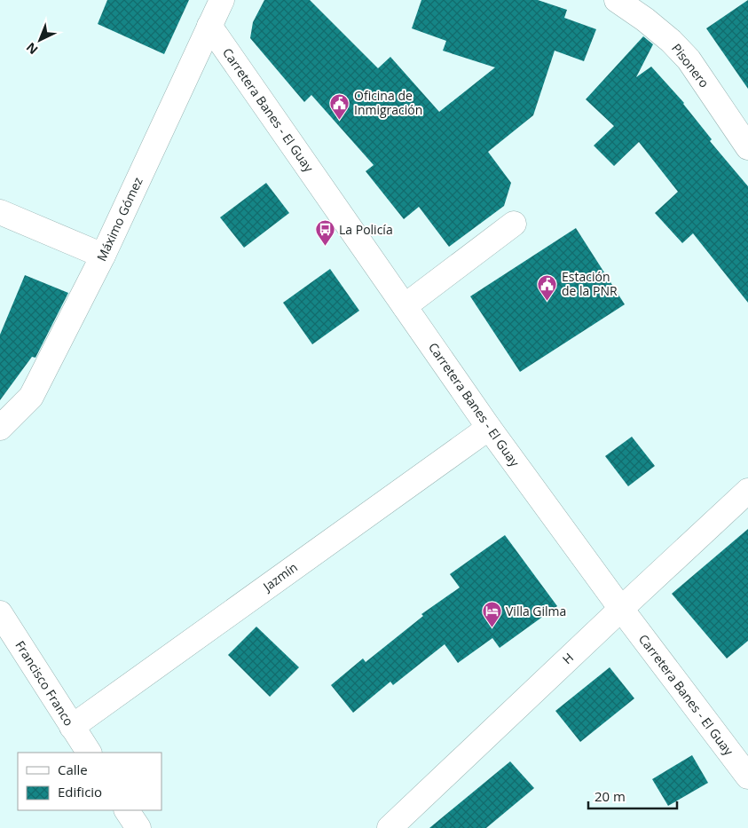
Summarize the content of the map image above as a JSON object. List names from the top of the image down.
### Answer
{
  "streets": {
    "main road": [
      "Pisonero",
      "Carretera Banes - El Guay",
      "Máximo Gómez",
      "Jazmín",
      "H",
      "Francisco Franco"
    ]
  },
  "crossings": [
    ["Carretera Banes - El Guay", "Máximo Gómez"],
    ["Carretera Banes - El Guay", "Jazmín"],
    ["Carretera Banes - El Guay", "H"],
    ["Jazmín", "Francisco Franco"]
  ],
  "places": {
    "public building": ["Oficina de Inmigración", "Estación de la PNR"],
    "bus stop": ["La Policía"],
    "hotel": ["Villa Gilma"]
  },
  "legend": ["Calle", "Edificio"],
  "scale_bar": "20 m",
  "north": "bottom left"
}
